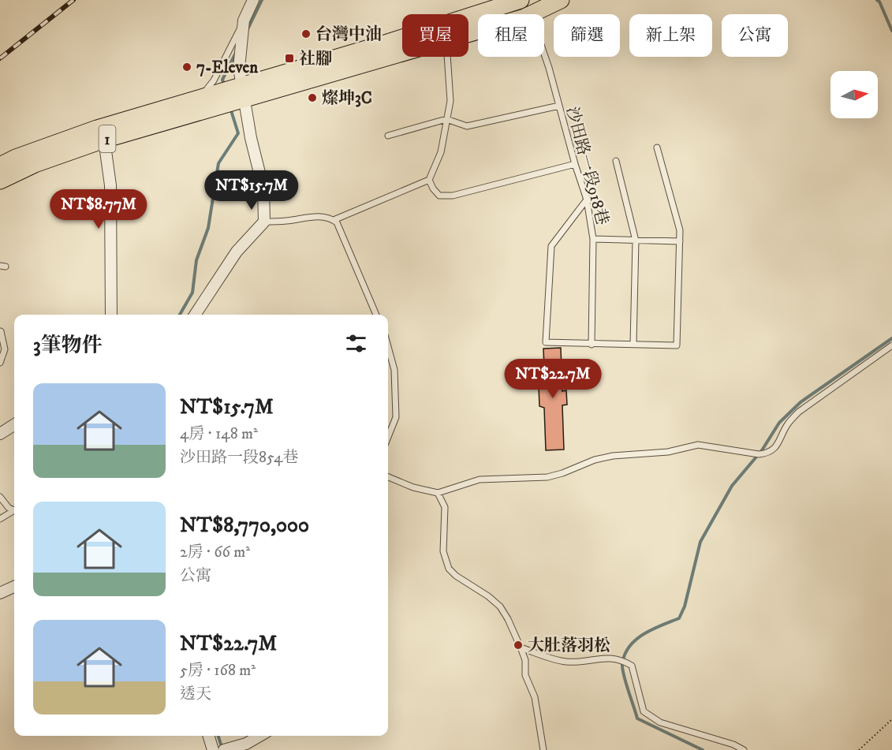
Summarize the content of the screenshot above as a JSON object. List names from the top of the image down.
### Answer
{
  "streets": {
    "main road": ["1"],
    "lane": ["沙田路一段918巷"]
  },
  "crossings": [
    ["1", "沙田路一段918巷"]
  ],
  "places": {
    "other": [
      "台灣中油",
      "7-Eleven",
      "燦坤3C",
      "大肚落羽松"
    ],
    "transit": ["社腳"]
  },
  "north": "right",
  "page": {
    "chip": [
      "買屋",
      "租屋",
      "篩選",
      "新上架",
      "公寓"
    ],
    "price": ["NT$15.7M", "NT$8.77M", "NT$22.7M"],
    "heading": "3筆物件",
    "list": [
      {
        "name": "NT$15.7M",
        "note": "4房 · 148 m² · 沙田路一段854巷"
      },
      {
        "name": "NT$8,770,000",
        "note": "2房 · 66 m² · 公寓"
      },
      {
        "name": "NT$22.7M",
        "note": "5房 · 168 m² · 透天"
      }
    ]
  }
}
